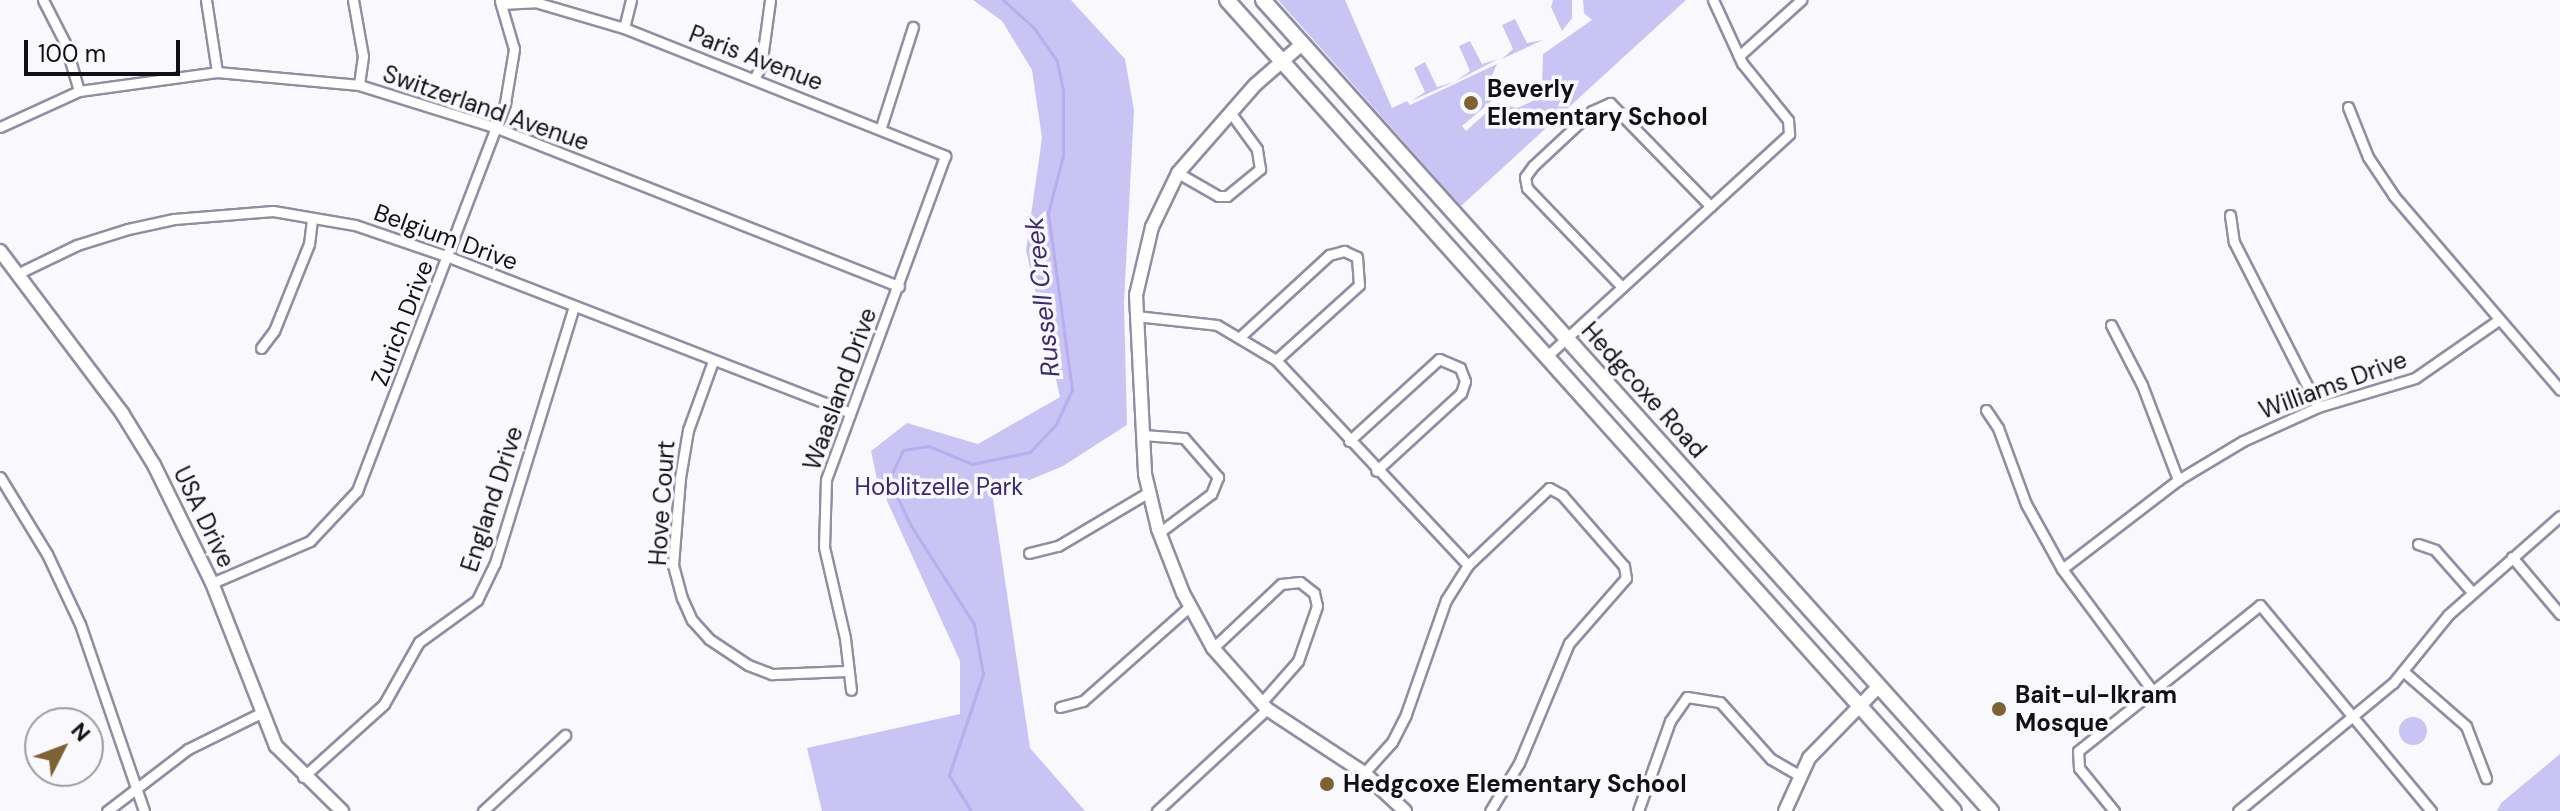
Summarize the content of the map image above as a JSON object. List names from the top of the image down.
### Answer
{
  "streets": {
    "main road": ["Hedgcoxe Road"],
    "street": [
      "Paris Avenue",
      "Switzerland Avenue",
      "Belgium Drive",
      "Zurich Drive",
      "Williams Drive",
      "Waasland Drive",
      "England Drive",
      "Hove Court",
      "USA Drive"
    ]
  },
  "crossings": [
    ["Paris Avenue", "Zurich Drive"],
    ["Paris Avenue", "Waasland Drive"],
    ["Switzerland Avenue", "Zurich Drive"],
    ["Switzerland Avenue", "Waasland Drive"],
    ["Belgium Drive", "Zurich Drive"],
    ["Belgium Drive", "Waasland Drive"],
    ["Belgium Drive", "England Drive"],
    ["Belgium Drive", "Hove Court"],
    ["Belgium Drive", "USA Drive"],
    ["Zurich Drive", "USA Drive"],
    ["Waasland Drive", "Hove Court"],
    ["England Drive", "USA Drive"]
  ],
  "water": ["Russell Creek"],
  "parks": ["Hoblitzelle Park"],
  "places": ["Beverly Elementary School", "Bait-ul-Ikram Mosque", "Hedgcoxe Elementary School"],
  "scale_bar": "100 m",
  "north": "top right"
}
